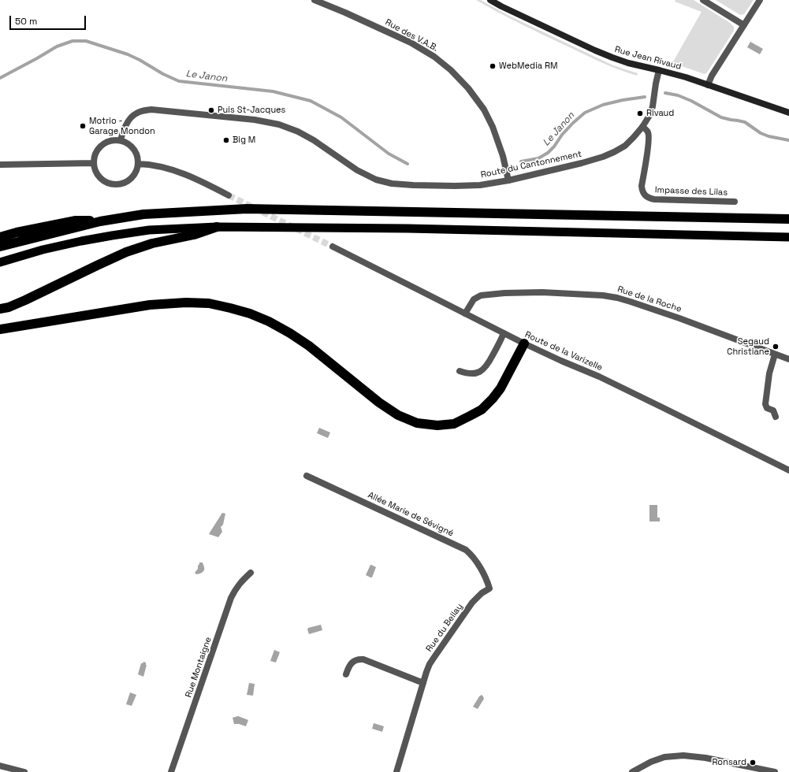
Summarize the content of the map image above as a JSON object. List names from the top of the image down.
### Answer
{
  "streets": {
    "main road": ["Rue Jean Rivaud"],
    "street": [
      "Rue des V.A.B.",
      "Route du Cantonnement",
      "Impasse des Lilas",
      "Rue de la Roche",
      "Route de la Varizelle",
      "Allée Marie de Sévigné",
      "Rue du Bellay",
      "Rue Montaigne"
    ]
  },
  "crossings": [
    ["Rue des V.A.B.", "Route du Cantonnement"],
    ["Rue Jean Rivaud", "Route du Cantonnement"],
    ["Route du Cantonnement", "Impasse des Lilas"],
    ["Rue de la Roche", "Route de la Varizelle"],
    ["Allée Marie de Sévigné", "Rue du Bellay"]
  ],
  "water": ["Le Janon"],
  "places": [
    "WebMedia RM",
    "Puis St-Jacques",
    "Rivaud",
    "Motrio - Garage Mondon",
    "Big M",
    "Segaud Christiane",
    "Ronsard"
  ],
  "scale_bar": "50 m"
}
